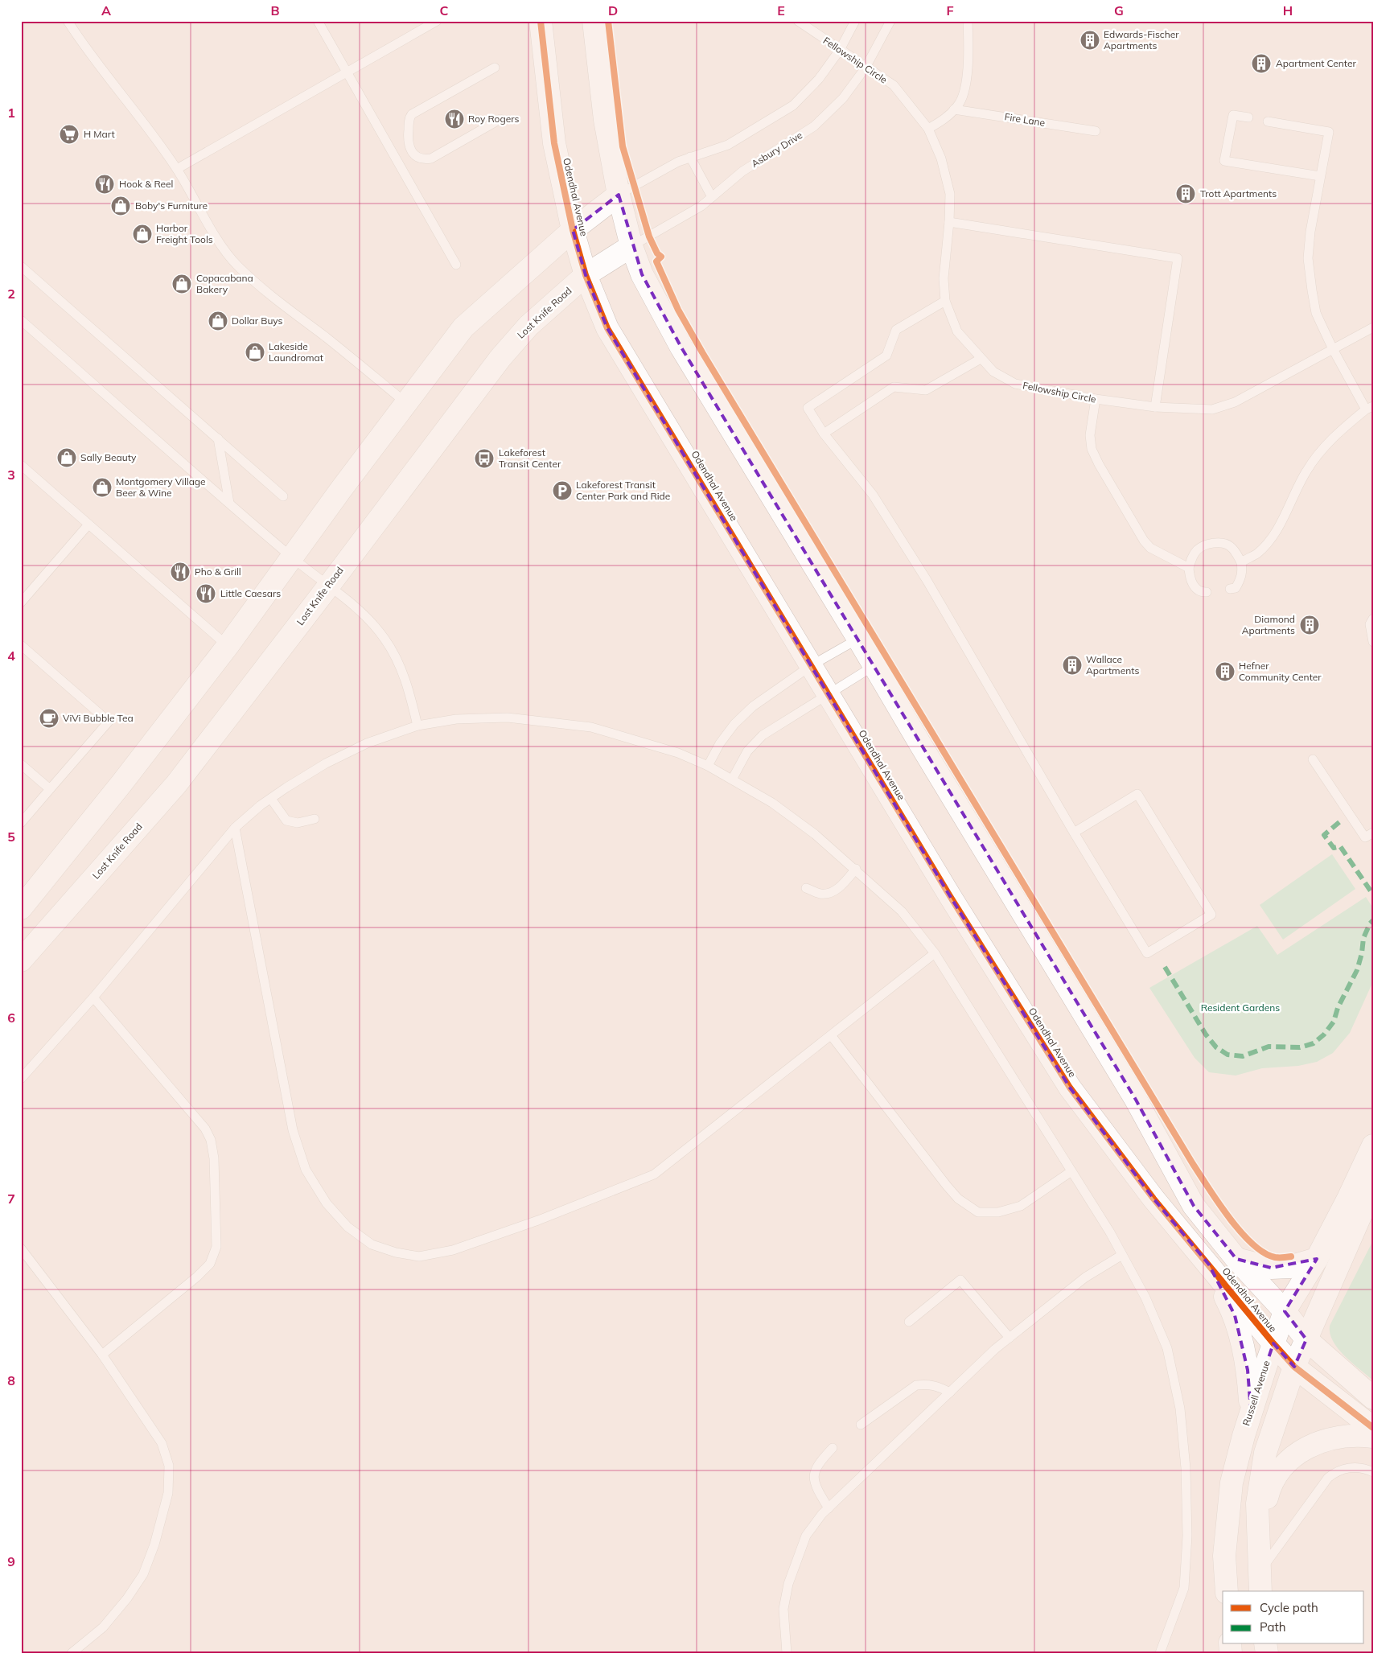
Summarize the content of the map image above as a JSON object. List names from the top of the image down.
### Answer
{
  "streets": {
    "street": ["Odendhal Avenue", "Lost Knife Road", "Russell Avenue"],
    "lane": ["Fellowship Circle", "Fire Lane", "Asbury Drive"]
  },
  "crossings": [
    ["Fellowship Circle", "Asbury Drive"],
    ["Asbury Drive", "Odendhal Avenue"],
    ["Asbury Drive", "Lost Knife Road"],
    ["Odendhal Avenue", "Lost Knife Road"],
    ["Odendhal Avenue", "Russell Avenue"]
  ],
  "parks": ["Resident Gardens"],
  "places": {
    "building": [
      "Edwards-Fischer Apartments",
      "Apartment Center",
      "Trott Apartments",
      "Diamond Apartments",
      "Wallace Apartments",
      "Hefner Community Center"
    ],
    "restaurant": [
      "Roy Rogers",
      "Hook & Reel",
      "Pho & Grill",
      "Little Caesars"
    ],
    "supermarket": ["H Mart"],
    "shop": [
      "Boby's Furniture",
      "Harbor Freight Tools",
      "Copacabana Bakery",
      "Dollar Buys",
      "Lakeside Laundromat",
      "Sally Beauty",
      "Montgomery Village Beer & Wine"
    ],
    "bus stop": ["Lakeforest Transit Center"],
    "parking": ["Lakeforest Transit Center Park and Ride"],
    "cafe": ["ViVi Bubble Tea"]
  },
  "legend": ["Cycle path", "Path"],
  "grid": {
    "columns": [
      "A",
      "B",
      "C",
      "D",
      "E",
      "F",
      "G",
      "H"
    ],
    "rows": [
      "1",
      "2",
      "3",
      "4",
      "5",
      "6",
      "7",
      "8",
      "9"
    ]
  }
}
